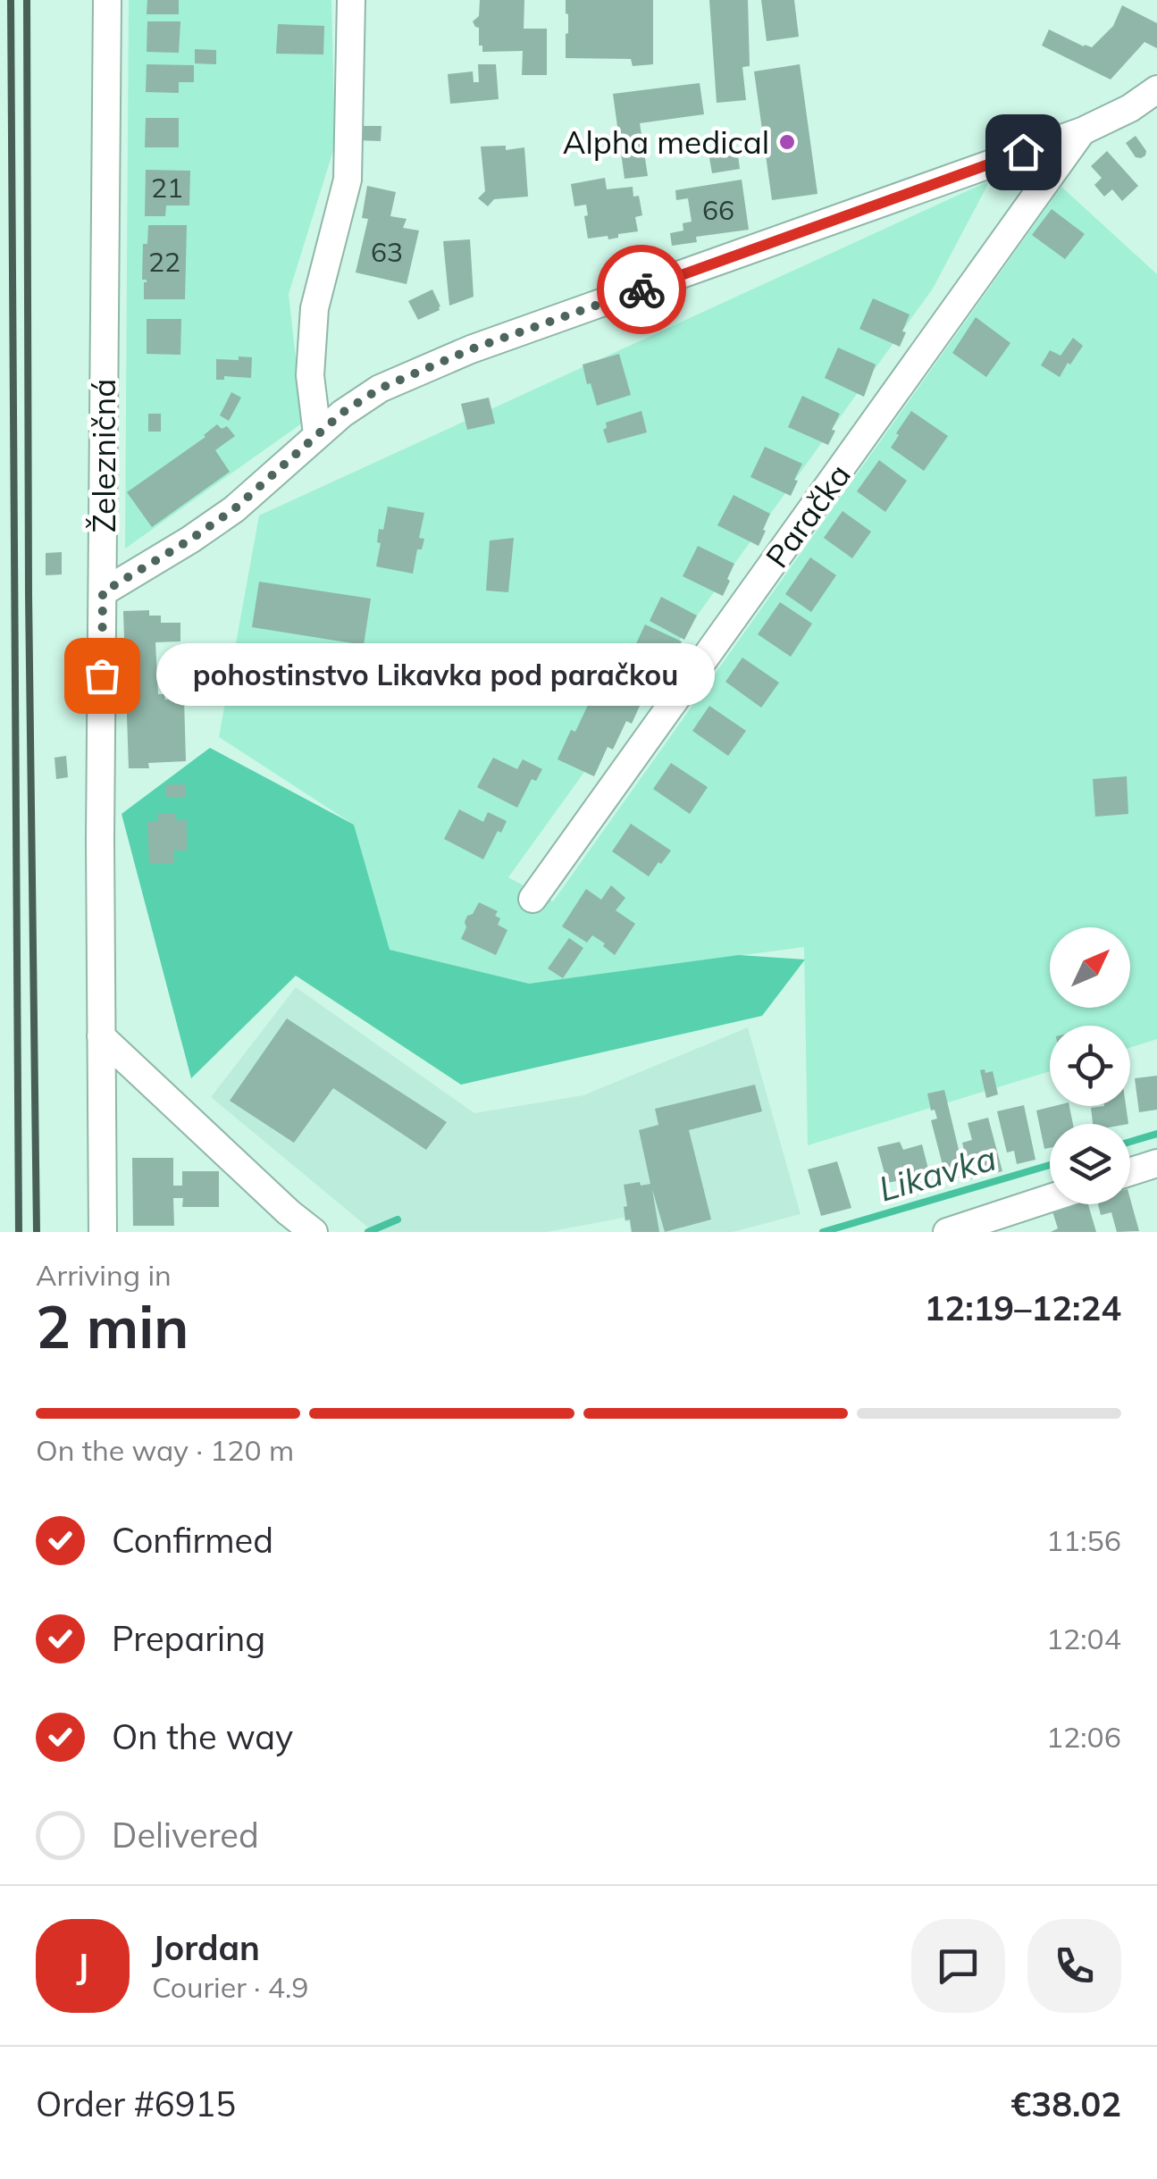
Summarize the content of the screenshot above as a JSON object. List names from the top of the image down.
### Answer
{
  "streets": {
    "street": ["Železničná", "Paračka"]
  },
  "water": ["Likavka"],
  "places": ["Alpha medical", "pohostinstvo Likavka pod paračkou"],
  "house_numbers": [
    "21",
    "66",
    "63",
    "22"
  ],
  "north": "top right",
  "page": {
    "bubble": "pohostinstvo Likavka pod paračkou",
    "heading": ["2 min", "Arriving in", "12:19–12:24"],
    "panel": [
      "Jordan",
      "Courier · 4.9",
      "Order #6915",
      "€38.02"
    ],
    "bar": "On the way · 120 m",
    "list": [
      ["Confirmed", "11:56"],
      ["Preparing", "12:04"],
      ["On the way", "12:06"],
      "Delivered"
    ],
    "round": "J"
  }
}
